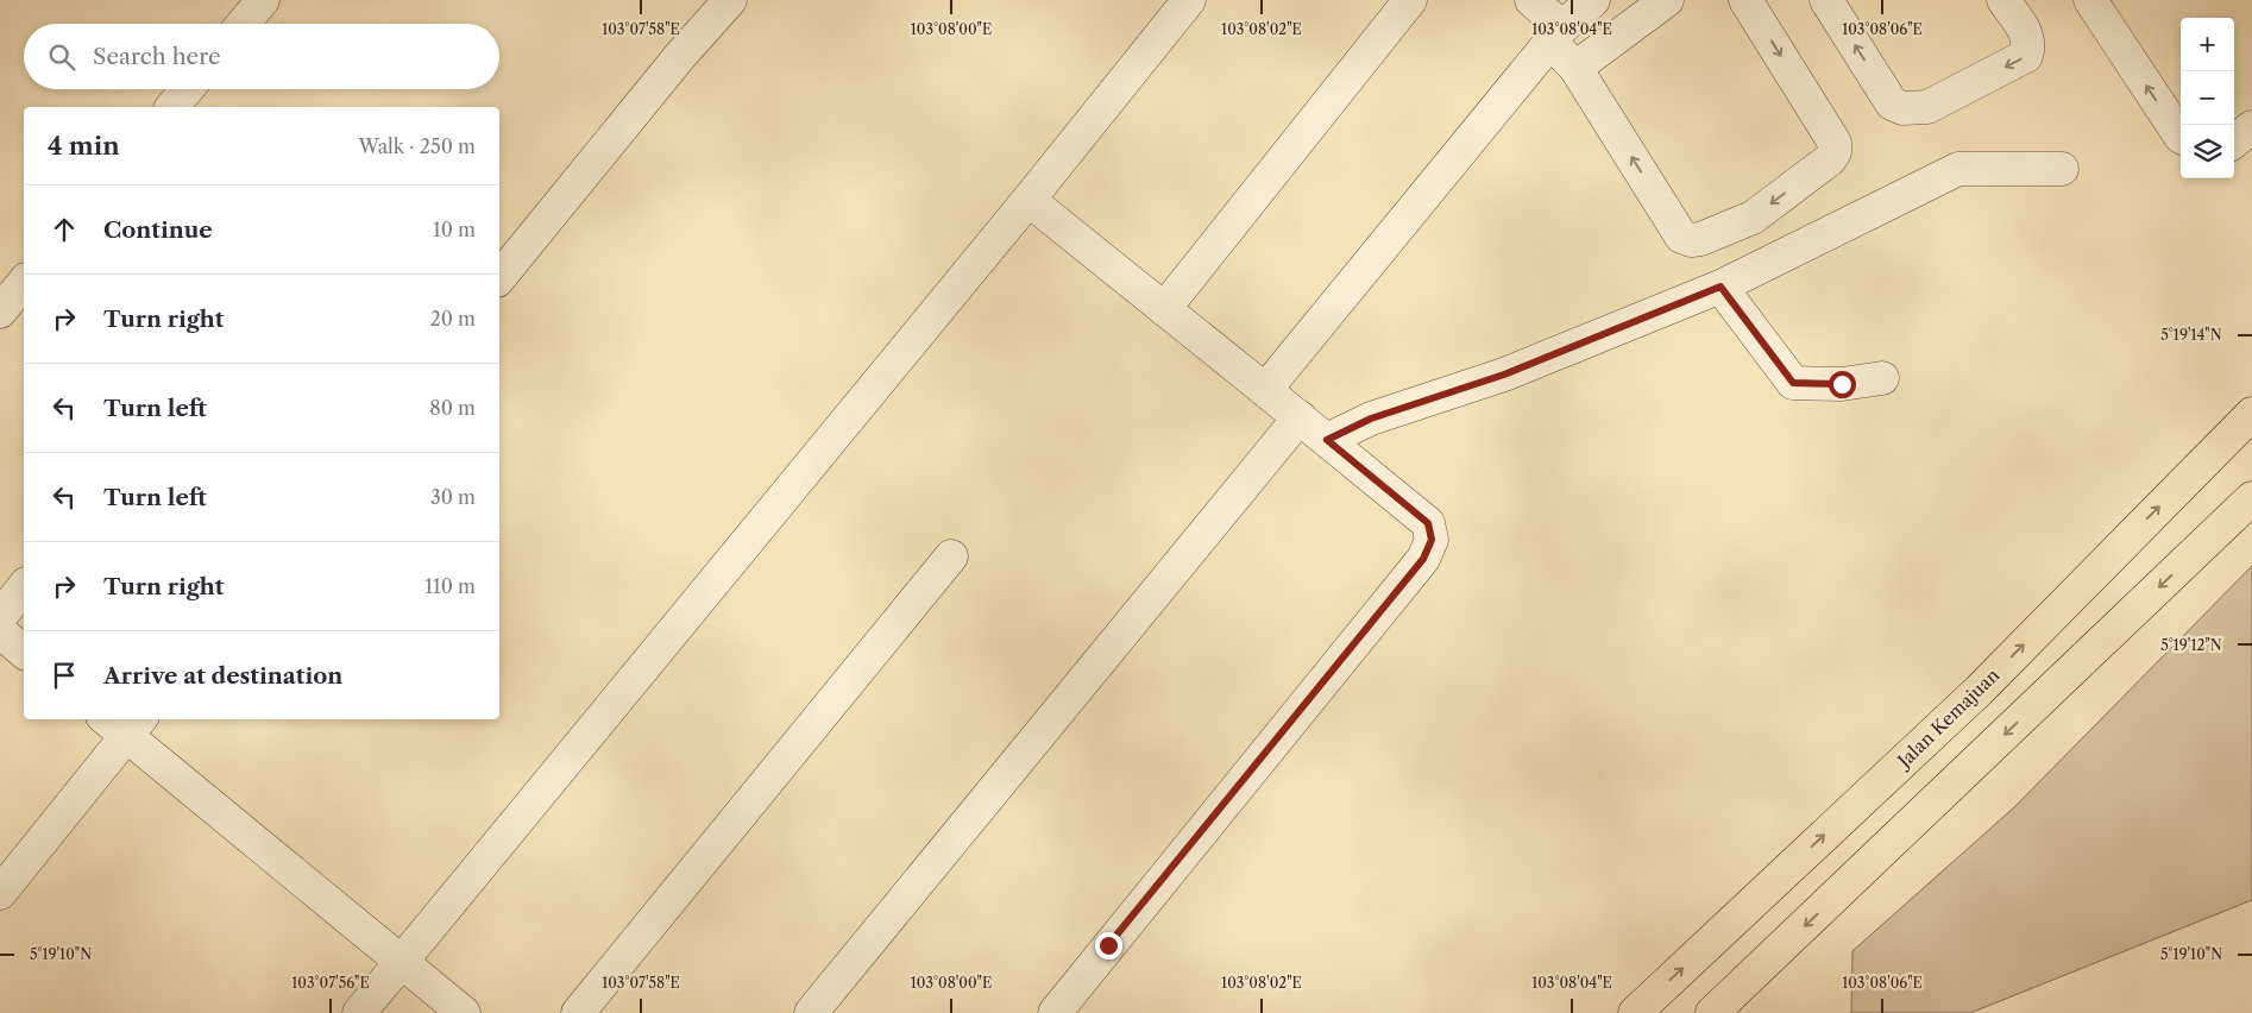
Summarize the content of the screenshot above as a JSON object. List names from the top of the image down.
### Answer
{
  "streets": {
    "main road": ["Jalan Kemajuan"]
  },
  "page": {
    "map_buttons": ["+", "−"],
    "search": "Search here",
    "heading": ["4 min", "Walk · 250 m"],
    "list": [
      ["Continue", "10 m"],
      ["Turn right", "20 m"],
      ["Turn left", "80 m"],
      ["Turn left", "30 m"],
      ["Turn right", "110 m"],
      "Arrive at destination"
    ]
  },
  "coordinates": [
    "103°07'58\"E",
    "103°08'00\"E",
    "103°08'02\"E",
    "103°08'04\"E",
    "103°08'06\"E",
    "5°19'14\"N",
    "5°19'12\"N",
    "5°19'10\"N",
    "103°07'56\"E"
  ]
}
